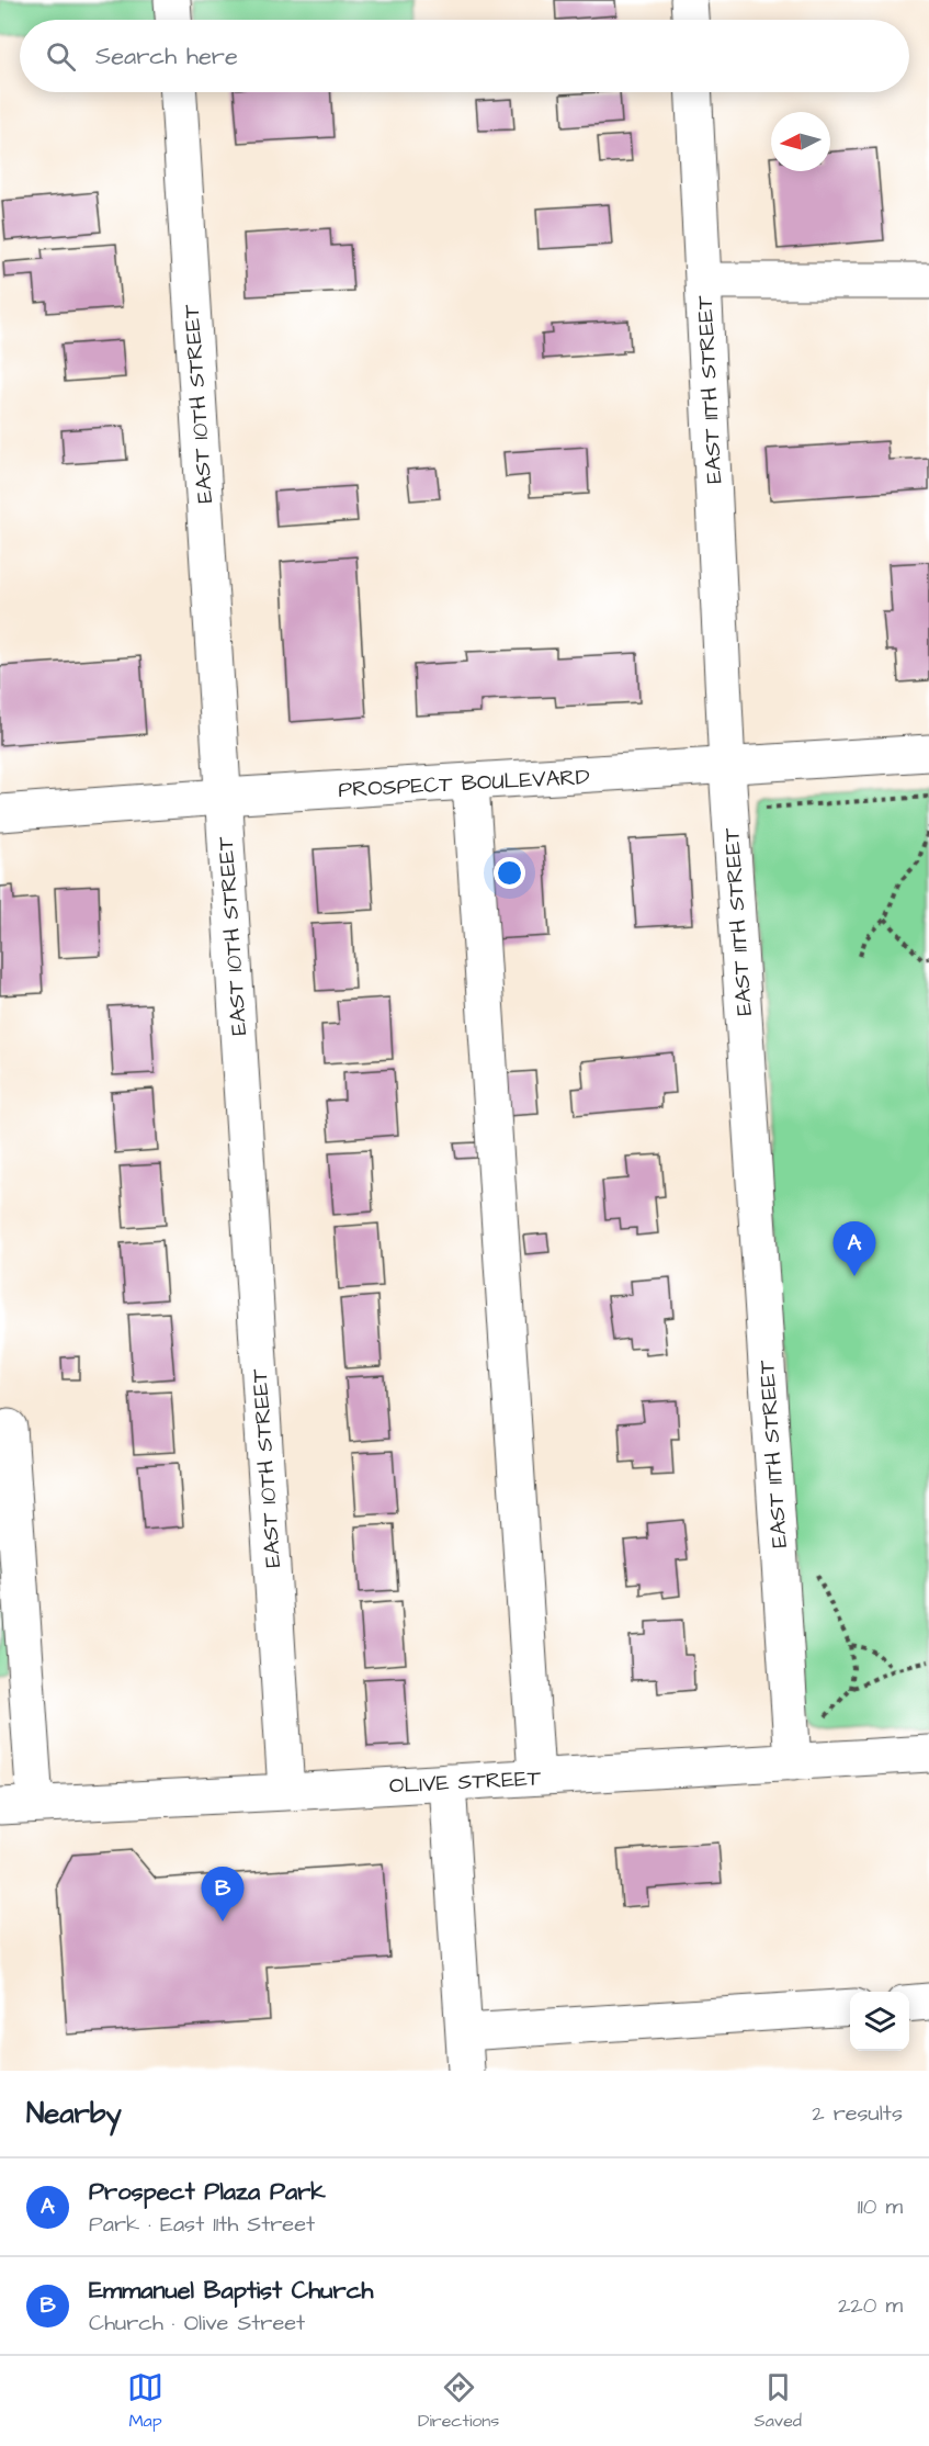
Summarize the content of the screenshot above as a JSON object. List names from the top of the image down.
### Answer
{
  "streets": {
    "street": [
      "EAST 11TH STREET",
      "EAST 10TH STREET",
      "PROSPECT BOULEVARD",
      "OLIVE STREET"
    ]
  },
  "crossings": [
    ["EAST 11TH STREET", "PROSPECT BOULEVARD"],
    ["EAST 11TH STREET", "OLIVE STREET"],
    ["EAST 10TH STREET", "PROSPECT BOULEVARD"],
    ["EAST 10TH STREET", "OLIVE STREET"]
  ],
  "north": "left",
  "page": {
    "search": "Search here",
    "pins": ["A", "B"],
    "heading": ["Nearby", "2 results"],
    "list": [
      {
        "mark": "A",
        "name": "Prospect Plaza Park",
        "note": "Park · East 11th Street",
        "value": "110 m"
      },
      {
        "mark": "B",
        "name": "Emmanuel Baptist Church",
        "note": "Church · Olive Street",
        "value": "220 m"
      }
    ],
    "nav": ["Map", "Directions", "Saved"]
  }
}
